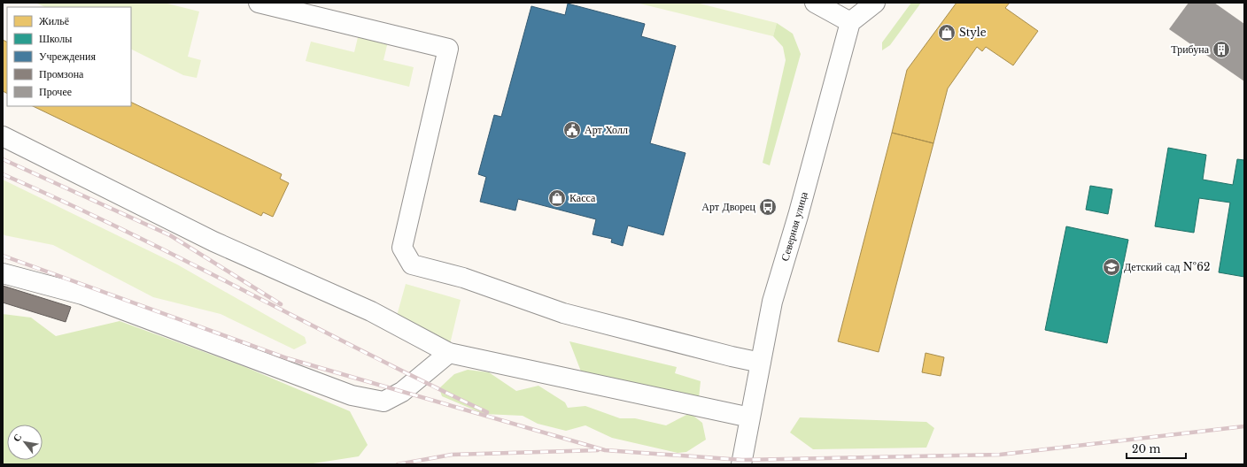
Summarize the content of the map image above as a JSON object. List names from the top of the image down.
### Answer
{
  "streets": {
    "street": ["Северная улица"]
  },
  "places": {
    "shop": ["Style", "Касса"],
    "building": ["Трибуна"],
    "public building": ["Арт Холл"],
    "bus stop": ["Арт Дворец"],
    "school or university": ["Детский сад №62"]
  },
  "legend": [
    "Жильё",
    "Школы",
    "Учреждения",
    "Промзона",
    "Прочее"
  ],
  "scale_bar": "20 m",
  "north": "top left"
}
